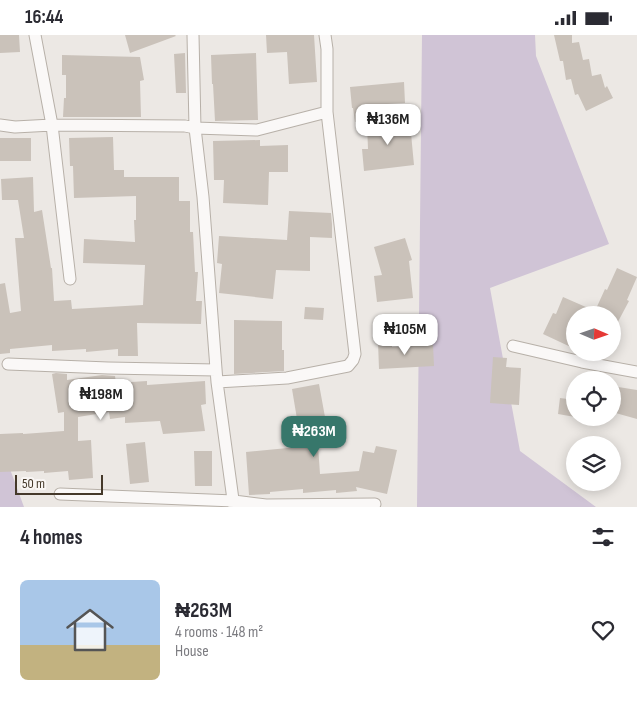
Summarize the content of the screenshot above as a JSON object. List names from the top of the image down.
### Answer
{
  "scale_bar": "50 m",
  "north": "right",
  "page": {
    "status": "16:44",
    "price": [
      "₦136M",
      "₦105M",
      "₦198M",
      "₦263M"
    ],
    "scale": "50 m",
    "heading": "4 homes",
    "list": [
      {
        "name": "₦263M",
        "note": "4 rooms · 148 m² · House"
      }
    ]
  }
}
